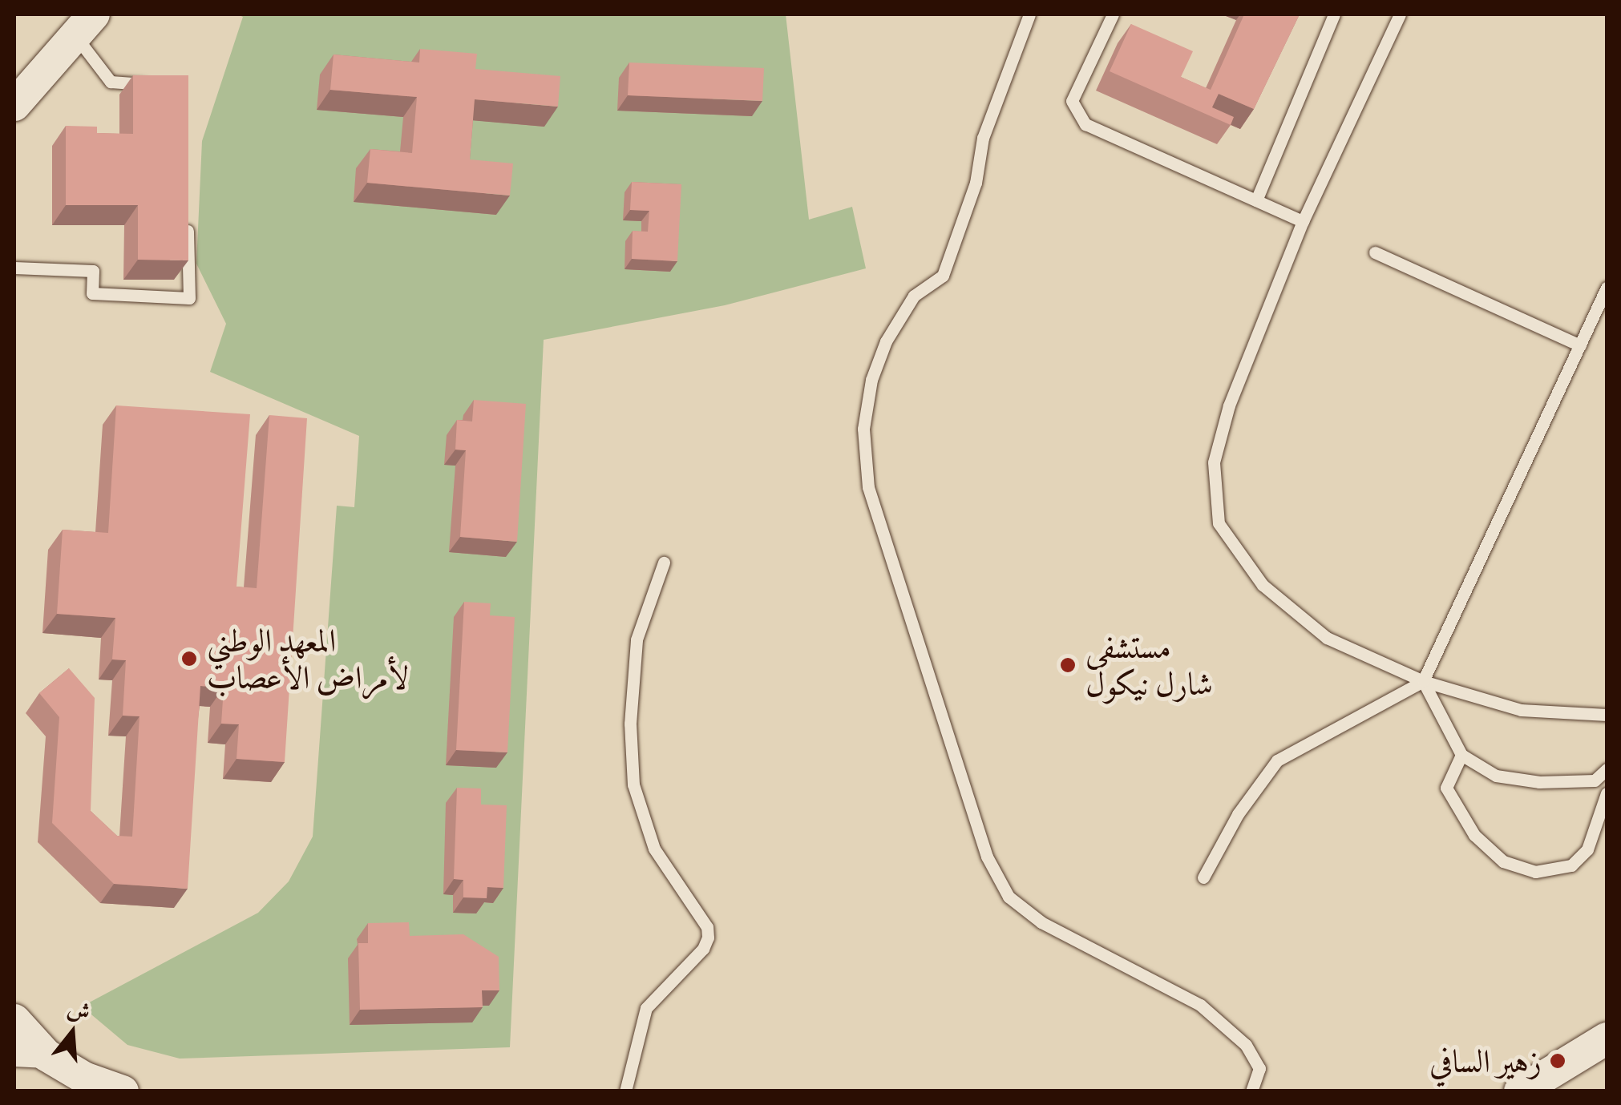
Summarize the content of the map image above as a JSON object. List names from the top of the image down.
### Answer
{
  "places": ["المعهد الوطني لأمراض الأعصاب", "مستشفى شارل نيكول", "زهير السافي"],
  "north": "top"
}
